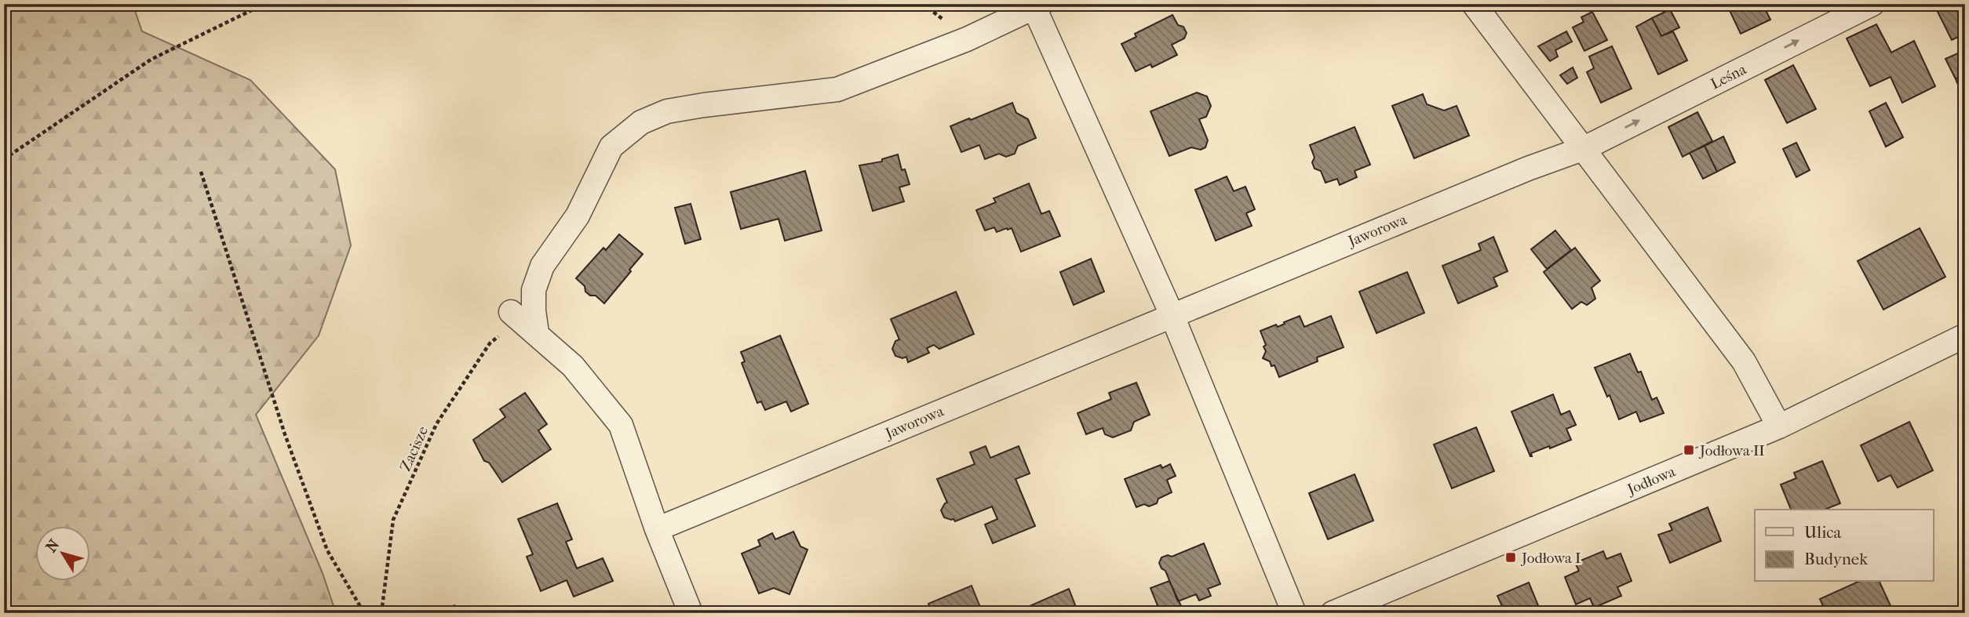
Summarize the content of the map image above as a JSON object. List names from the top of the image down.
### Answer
{
  "streets": {
    "street": ["Leśna", "Jaworowa", "Jodłowa"],
    "path": ["Zacisze"]
  },
  "crossings": [
    ["Leśna", "Jaworowa"]
  ],
  "one_way": ["Leśna"],
  "places": {
    "transit": ["Jodłowa II", "Jodłowa I"]
  },
  "legend": ["Ulica", "Budynek"],
  "north": "top left"
}
